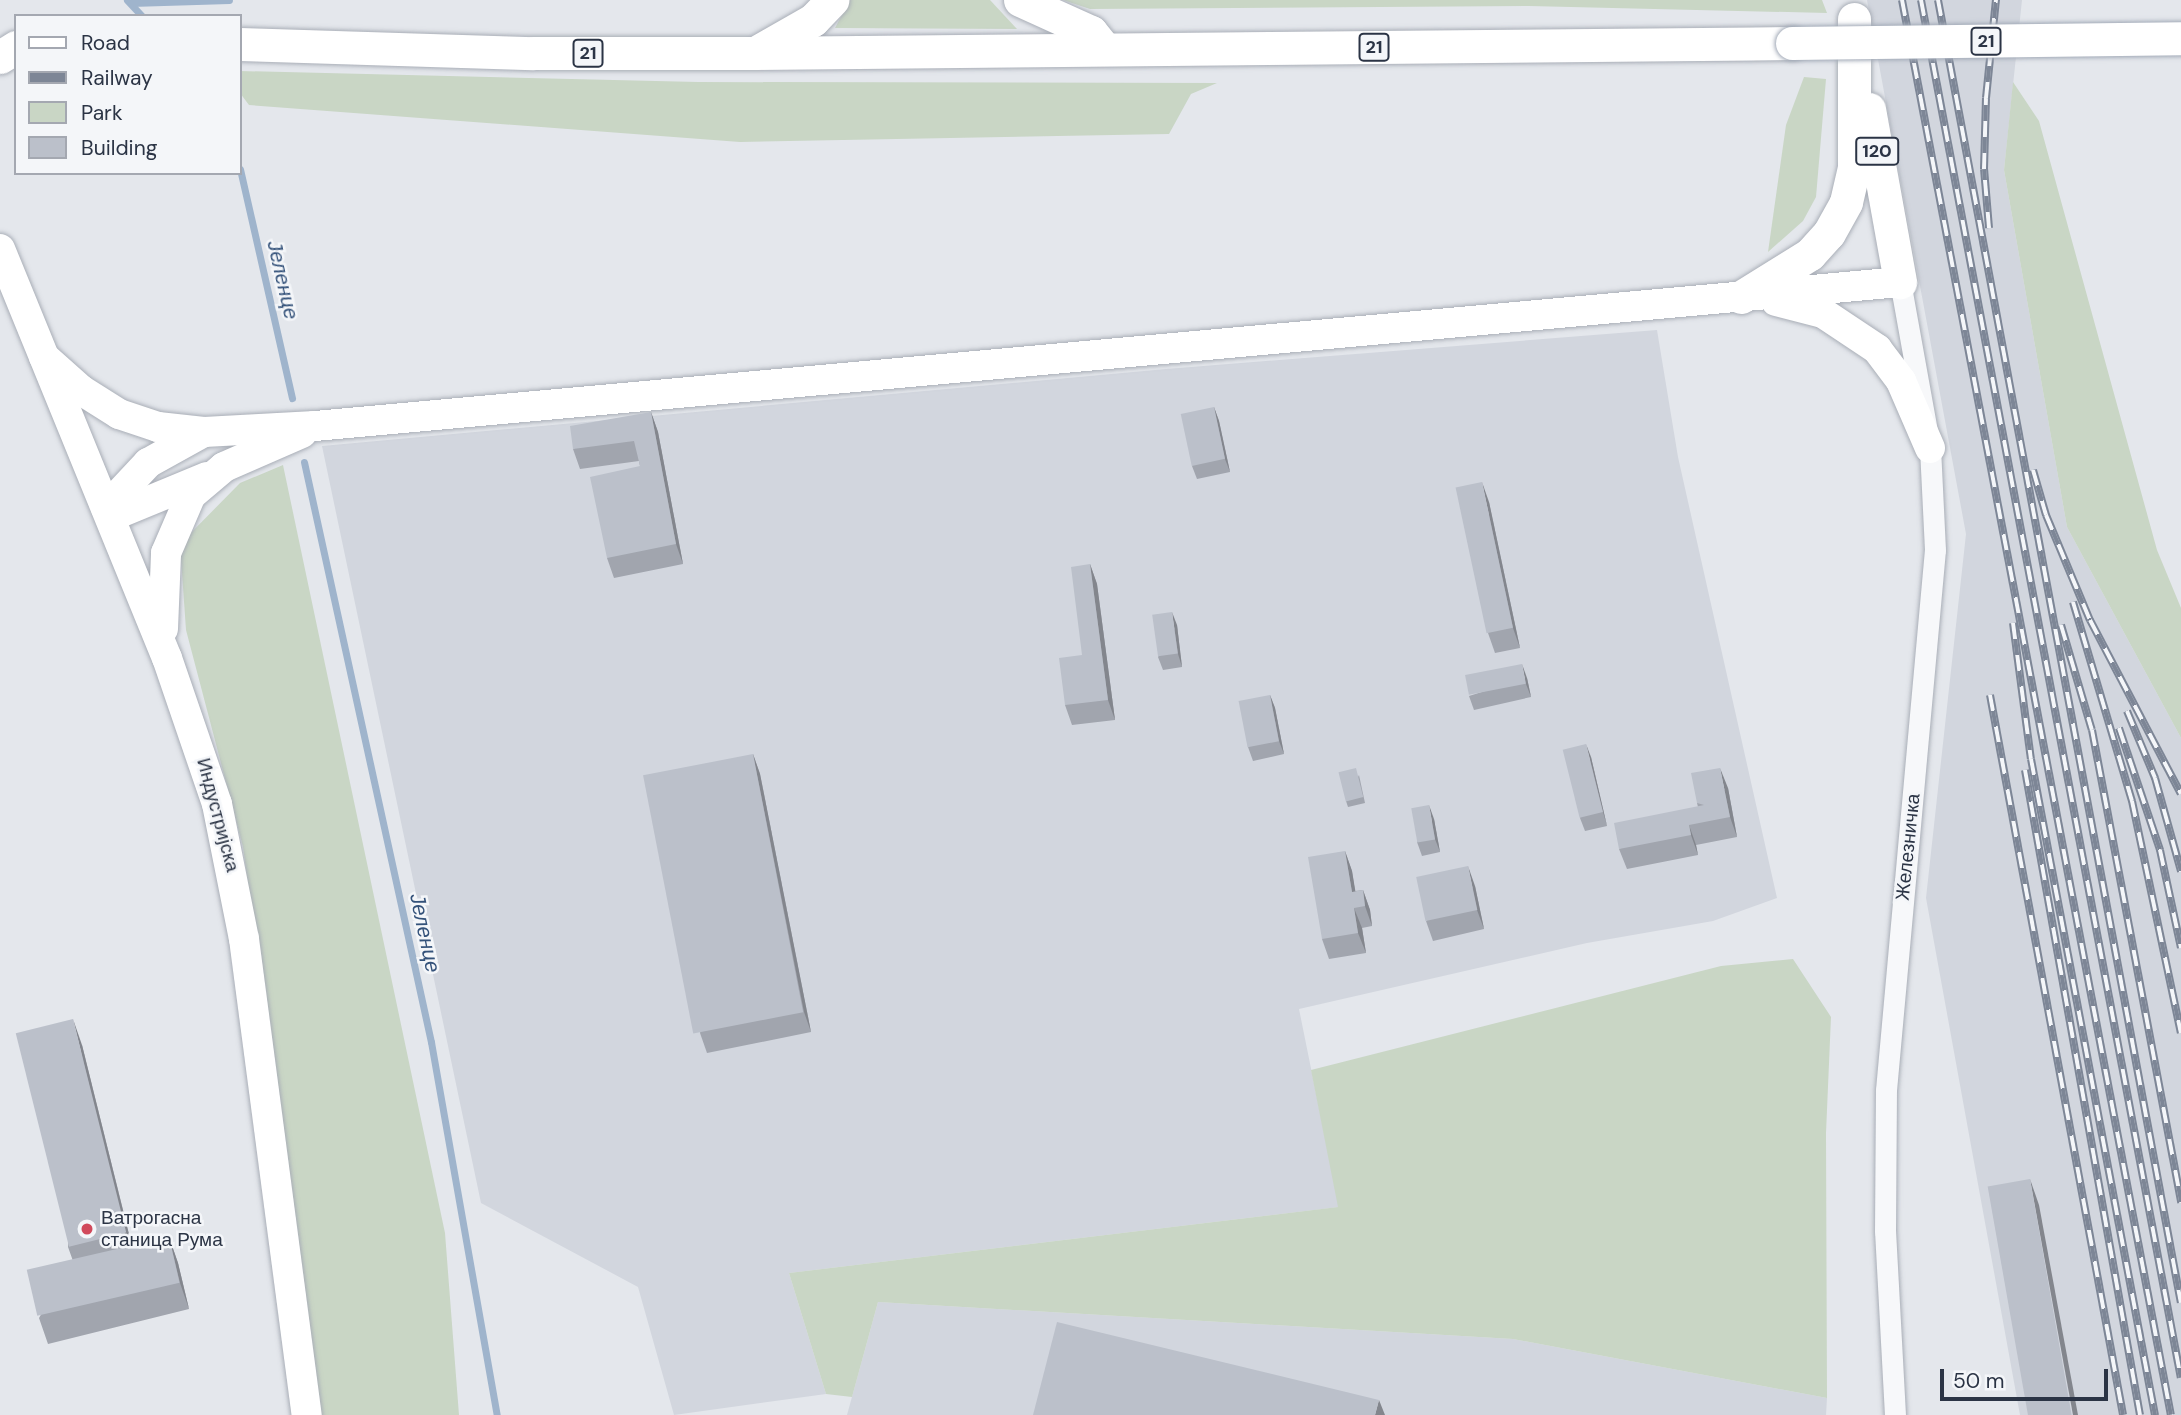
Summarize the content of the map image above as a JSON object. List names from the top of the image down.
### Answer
{
  "streets": {
    "main road": ["21", "120", "Индустријска"],
    "street": ["Железничка"]
  },
  "crossings": [
    ["120", "Железничка"]
  ],
  "water": ["Јеленце"],
  "places": ["Ватрогасна станица Рума"],
  "legend": [
    "Road",
    "Railway",
    "Park",
    "Building"
  ],
  "scale_bar": "50 m"
}
